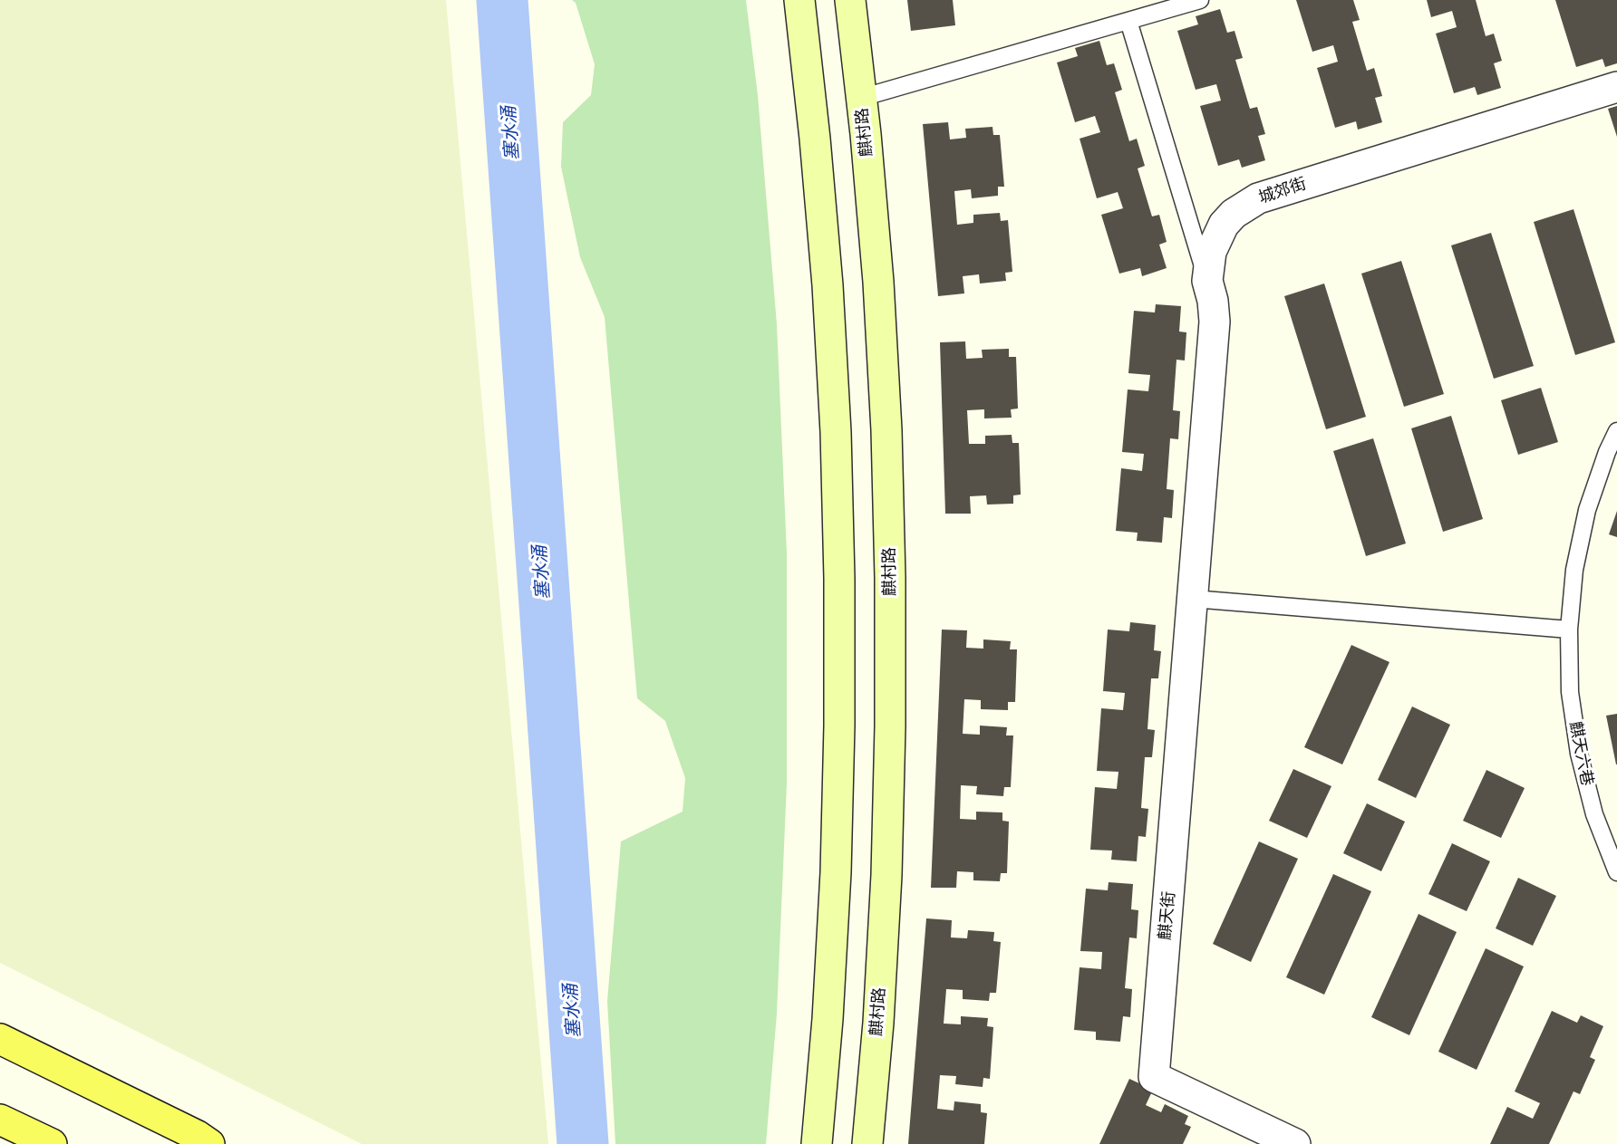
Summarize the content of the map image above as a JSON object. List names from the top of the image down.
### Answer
{
  "streets": {
    "street": ["麒村路", "城郊街", "麒天街"],
    "lane": ["麒天六巷"]
  },
  "crossings": [
    ["城郊街", "麒天街"]
  ],
  "water": ["塞水涌"]
}
